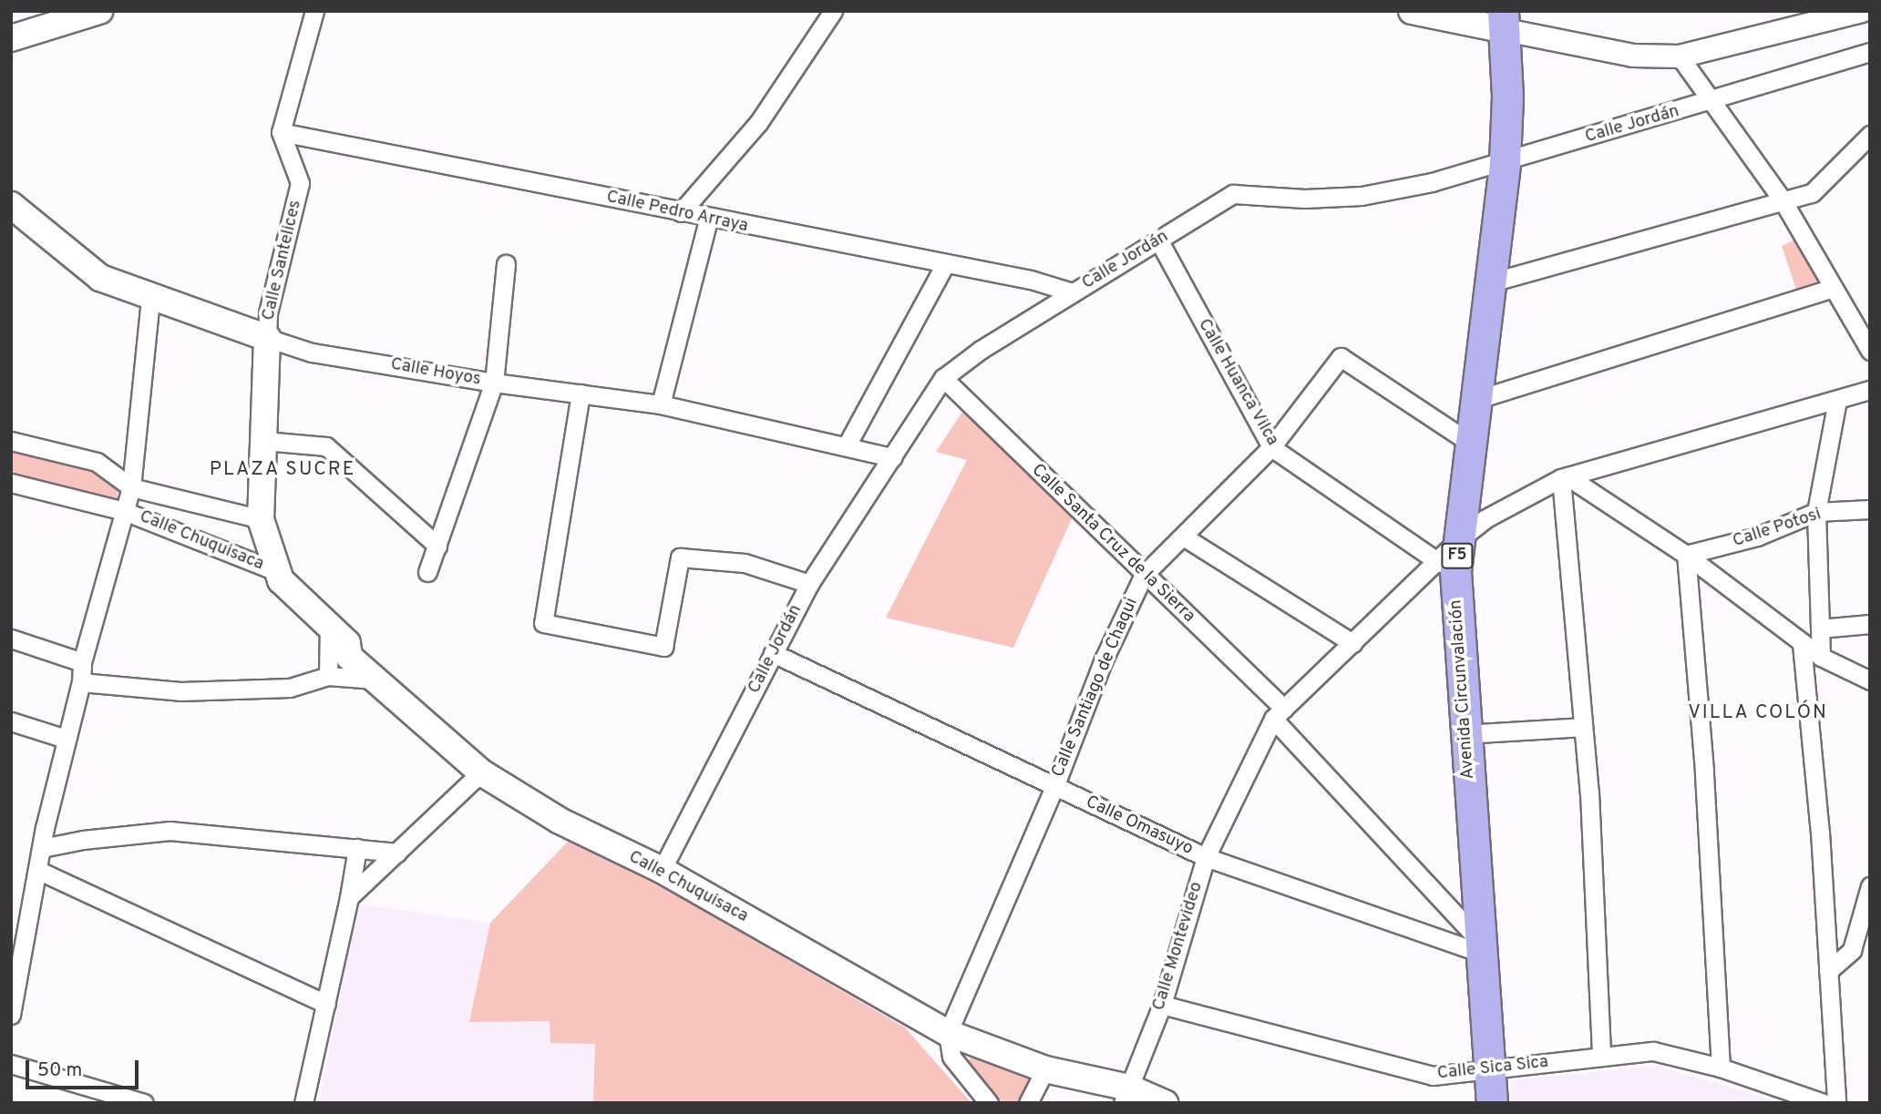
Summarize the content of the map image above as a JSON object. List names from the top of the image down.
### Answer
{
  "streets": {
    "highway": ["F5", "Avenida Circunvalación"],
    "main road": ["Calle Santelices", "Calle Hoyos", "Calle Chuquisaca"],
    "street": [
      "Calle Jordán",
      "Calle Pedro Arraya",
      "Calle Huanca Vilca",
      "Calle Potosi",
      "Calle Santa Cruz de la Sierra",
      "Calle Santiago de Chaqui",
      "Calle Omasuyo",
      "Calle Montevideo",
      "Calle Sica Sica"
    ]
  },
  "crossings": [
    ["Calle Jordán", "Calle Pedro Arraya"],
    ["Calle Jordán", "Calle Hoyos"],
    ["Calle Jordán", "Calle Huanca Vilca"],
    ["Calle Jordán", "Calle Chuquisaca"],
    ["Calle Jordán", "Calle Santa Cruz de la Sierra"],
    ["Calle Jordán", "Avenida Circunvalación"],
    ["Calle Jordán", "Calle Omasuyo"],
    ["Calle Pedro Arraya", "Calle Santelices"],
    ["Calle Santelices", "Calle Hoyos"],
    ["Calle Santelices", "Calle Chuquisaca"],
    ["Calle Huanca Vilca", "Calle Santiago de Chaqui"],
    ["Calle Huanca Vilca", "Avenida Circunvalación"],
    ["Calle Huanca Vilca", "Calle Montevideo"],
    ["Calle Chuquisaca", "Calle Santiago de Chaqui"],
    ["Calle Chuquisaca", "Calle Montevideo"],
    ["Calle Santa Cruz de la Sierra", "Calle Santiago de Chaqui"],
    ["Calle Santa Cruz de la Sierra", "Avenida Circunvalación"],
    ["Calle Santa Cruz de la Sierra", "Calle Omasuyo"],
    ["Calle Santa Cruz de la Sierra", "Calle Montevideo"],
    ["Calle Santiago de Chaqui", "Avenida Circunvalación"],
    ["Calle Santiago de Chaqui", "Calle Omasuyo"],
    ["Avenida Circunvalación", "Calle Omasuyo"],
    ["Avenida Circunvalación", "Calle Montevideo"],
    ["Avenida Circunvalación", "Calle Sica Sica"],
    ["Calle Omasuyo", "Calle Montevideo"],
    ["Calle Montevideo", "Calle Sica Sica"]
  ],
  "districts": ["PLAZA SUCRE", "VILLA COLÓN"],
  "scale_bar": "50 m"
}
